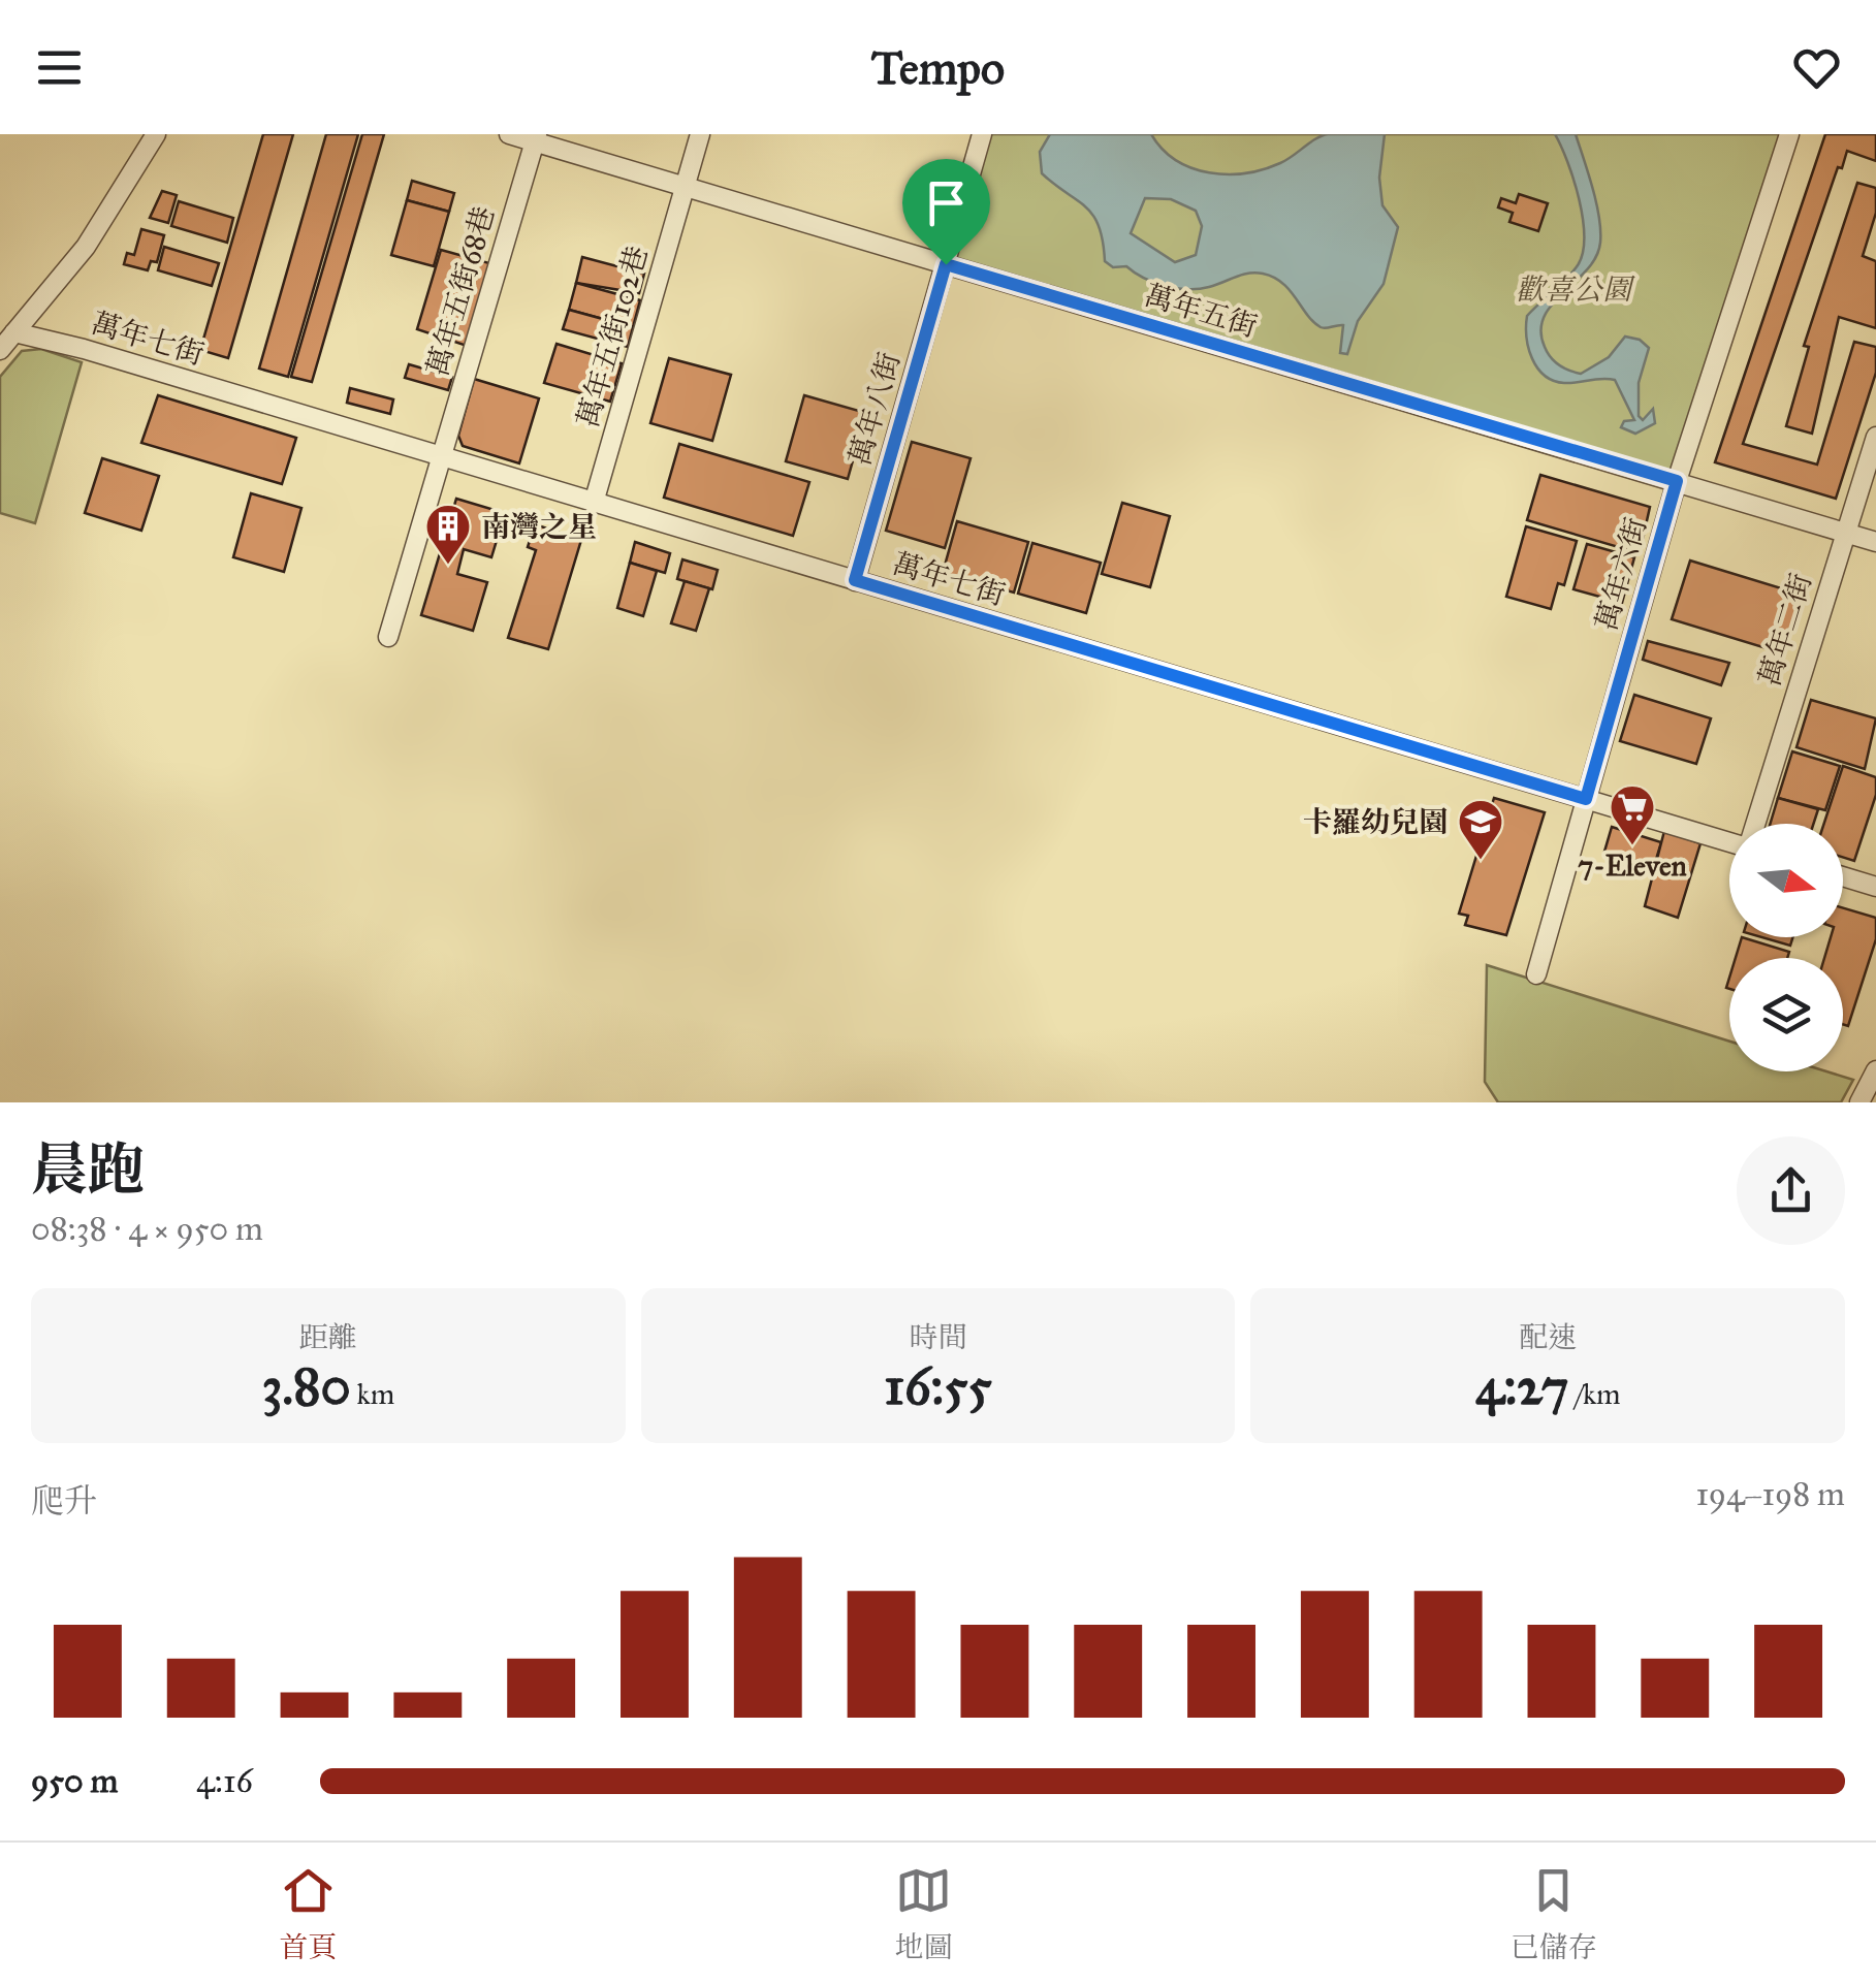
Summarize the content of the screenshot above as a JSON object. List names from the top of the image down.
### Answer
{
  "streets": {
    "street": [
      "萬年五街68巷",
      "萬年五街",
      "萬年五街102巷",
      "萬年七街",
      "萬年八街",
      "萬年六街",
      "萬年二街"
    ]
  },
  "crossings": [
    ["萬年五街68巷", "萬年五街"],
    ["萬年五街68巷", "萬年七街"],
    ["萬年五街", "萬年五街102巷"],
    ["萬年五街", "萬年八街"],
    ["萬年五街", "萬年六街"],
    ["萬年五街", "萬年二街"],
    ["萬年五街102巷", "萬年七街"],
    ["萬年七街", "萬年八街"],
    ["萬年七街", "萬年六街"]
  ],
  "parks": ["歡喜公園"],
  "places": {
    "building": ["南灣之星"],
    "supermarket": ["7-Eleven"],
    "school or university": ["卡羅幼兒園"]
  },
  "north": "right",
  "page": {
    "header": "Tempo",
    "heading": ["晨跑", "08:38 · 4 × 950 m"],
    "stats": [
      ["距離", "3.80 km"],
      ["時間", "16:55"],
      ["配速", "4:27 /km"]
    ],
    "chart": ["爬升", "194–198 m"],
    "list": [
      {
        "name": "950 m",
        "note": "4:16"
      }
    ],
    "tabs": ["首頁", "地圖", "已儲存"]
  }
}
